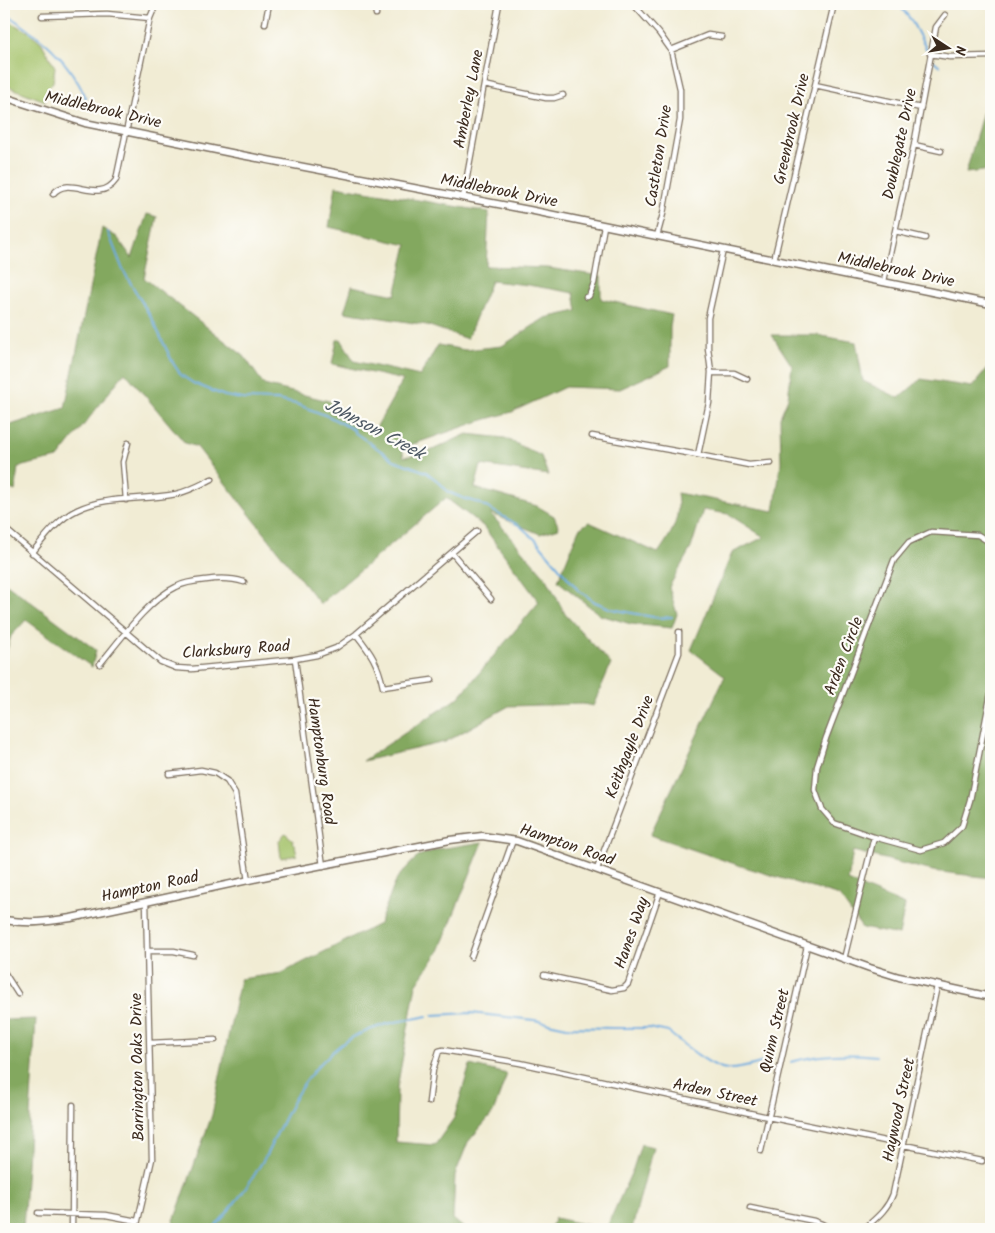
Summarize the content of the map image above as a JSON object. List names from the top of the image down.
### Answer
{
  "streets": {
    "main road": ["Middlebrook Drive", "Hampton Road"],
    "street": [
      "Amberley Lane",
      "Greenbrook Drive",
      "Doublegate Drive",
      "Castleton Drive",
      "Clarksburg Road",
      "Arden Circle",
      "Keithgayle Drive",
      "Hamptonburg Road",
      "Hanes Way",
      "Quinn Street",
      "Barrington Oaks Drive",
      "Arden Street",
      "Haywood Street"
    ]
  },
  "crossings": [
    ["Amberley Lane", "Middlebrook Drive"],
    ["Middlebrook Drive", "Greenbrook Drive"],
    ["Middlebrook Drive", "Doublegate Drive"],
    ["Middlebrook Drive", "Castleton Drive"],
    ["Clarksburg Road", "Hamptonburg Road"],
    ["Keithgayle Drive", "Hampton Road"],
    ["Hamptonburg Road", "Hampton Road"],
    ["Hampton Road", "Hanes Way"],
    ["Hampton Road", "Quinn Street"],
    ["Hampton Road", "Barrington Oaks Drive"],
    ["Hampton Road", "Haywood Street"],
    ["Quinn Street", "Arden Street"],
    ["Arden Street", "Haywood Street"]
  ],
  "water": ["Johnson Creek"],
  "north": "right"
}
